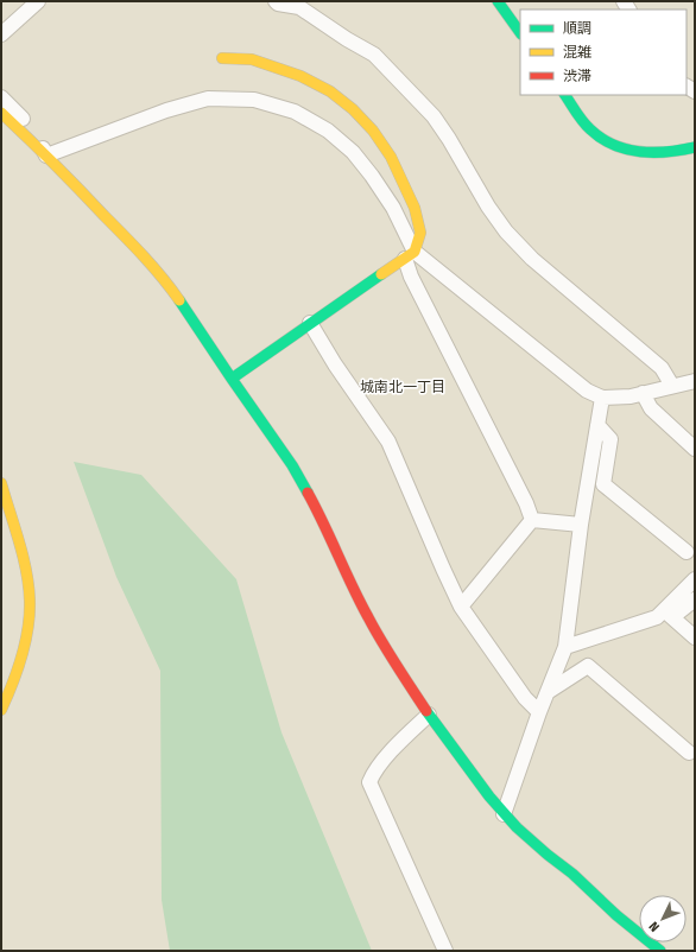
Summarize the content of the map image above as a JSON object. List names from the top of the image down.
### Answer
{
  "districts": ["城南北一丁目"],
  "legend": ["順調", "混雑", "渋滞"],
  "north": "bottom left"
}
